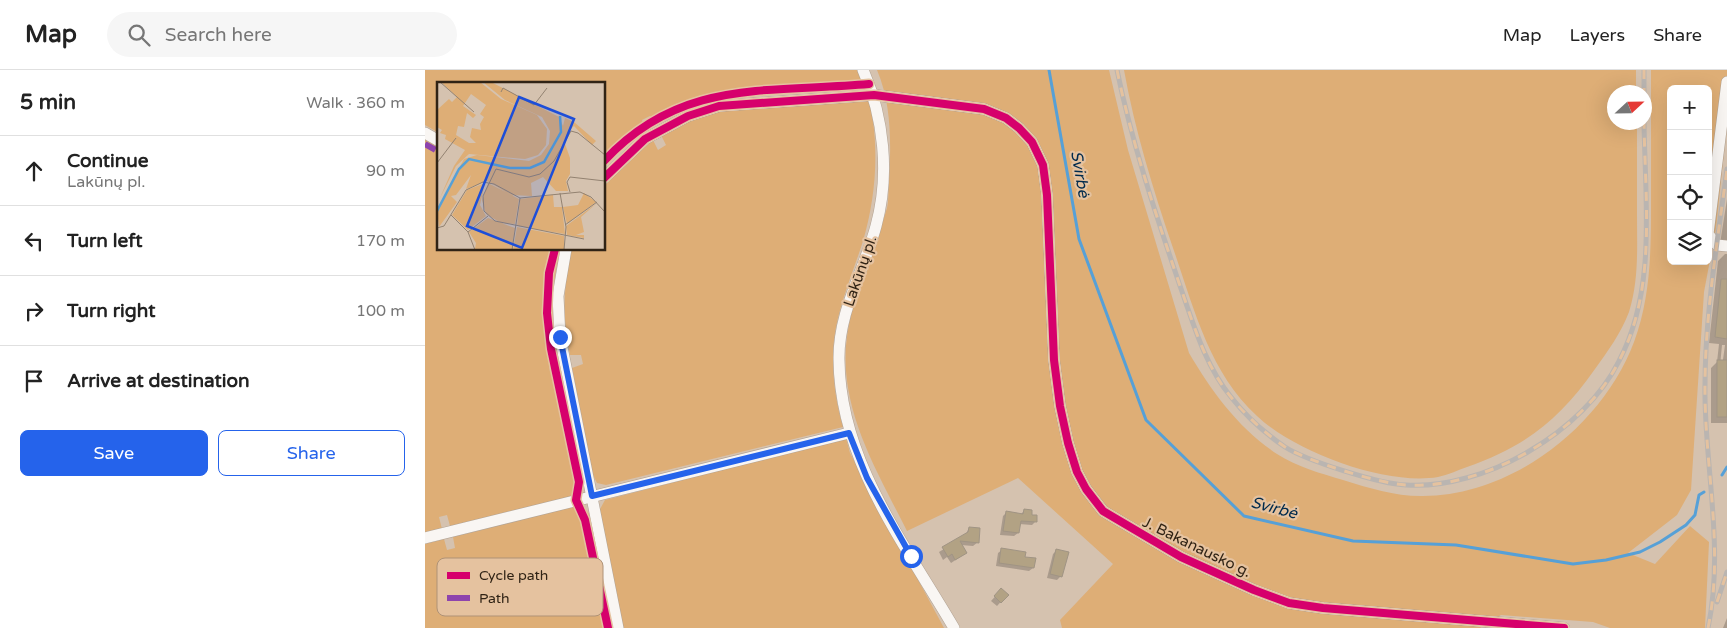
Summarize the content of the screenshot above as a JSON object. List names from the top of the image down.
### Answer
{
  "streets": {
    "street": ["Lakūnų pl.", "J. Bakanausko g."]
  },
  "crossings": [
    ["Lakūnų pl.", "J. Bakanausko g."]
  ],
  "water": ["Svirbė"],
  "legend": ["Cycle path", "Path"],
  "north": "right",
  "page": {
    "header": "Map",
    "search": "Search here",
    "nav": ["Map", "Layers", "Share"],
    "heading": ["5 min", "Walk · 360 m"],
    "map_buttons": ["+", "−"],
    "list": [
      ["Continue", "Lakūnų pl.", "90 m"],
      ["Turn left", "170 m"],
      ["Turn right", "100 m"],
      "Arrive at destination"
    ],
    "buttons": ["Save", "Share"]
  }
}
